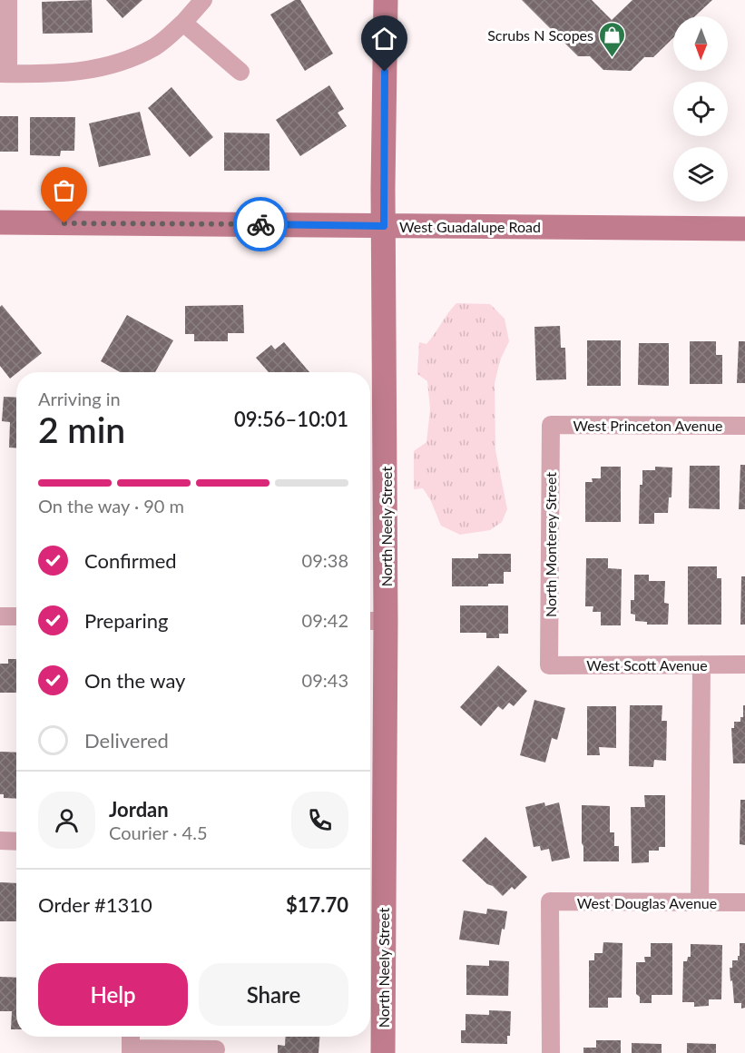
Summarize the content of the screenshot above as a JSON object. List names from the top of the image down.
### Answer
{
  "streets": {
    "street": [
      "West Guadalupe Road",
      "West Princeton Avenue",
      "North Neely Street",
      "North Monterey Street",
      "West Scott Avenue",
      "West Douglas Avenue"
    ]
  },
  "crossings": [
    ["West Guadalupe Road", "North Neely Street"],
    ["West Princeton Avenue", "North Monterey Street"],
    ["North Monterey Street", "West Scott Avenue"]
  ],
  "places": {
    "shop": ["Scrubs N Scopes"]
  },
  "north": "bottom",
  "page": {
    "heading": ["2 min", "Arriving in", "09:56–10:01"],
    "panel": [
      "Jordan",
      "Courier · 4.5",
      "Order #1310",
      "$17.70"
    ],
    "bar": "On the way · 90 m",
    "list": [
      ["Confirmed", "09:38"],
      ["Preparing", "09:42"],
      ["On the way", "09:43"],
      "Delivered"
    ],
    "buttons": ["Help", "Share"]
  }
}
